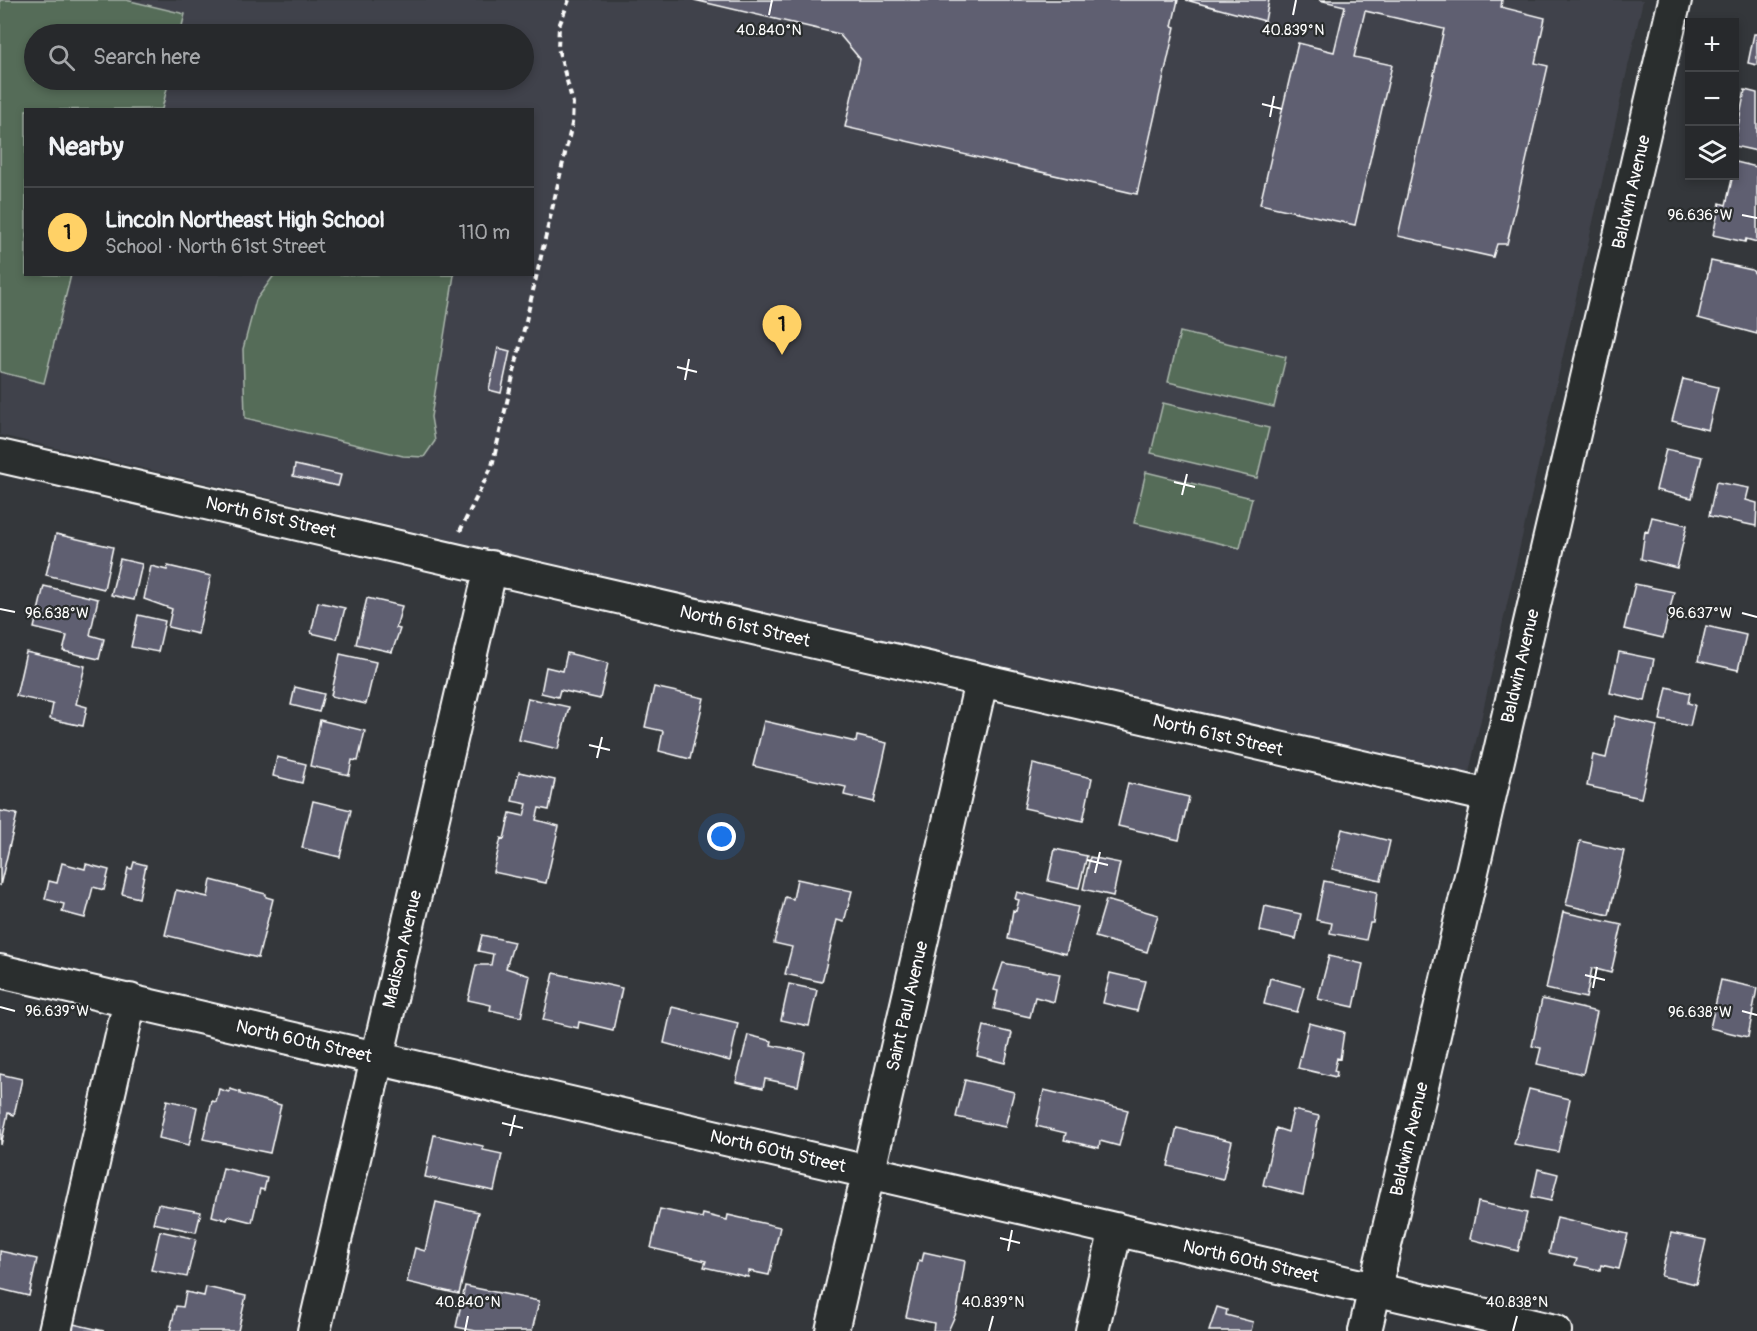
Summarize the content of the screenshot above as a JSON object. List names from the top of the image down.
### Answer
{
  "streets": {
    "street": [
      "Baldwin Avenue",
      "North 61st Street",
      "Madison Avenue",
      "Saint Paul Avenue",
      "North 60th Street"
    ]
  },
  "crossings": [
    ["Baldwin Avenue", "North 61st Street"],
    ["Baldwin Avenue", "North 60th Street"],
    ["North 61st Street", "Madison Avenue"],
    ["North 61st Street", "Saint Paul Avenue"],
    ["Madison Avenue", "North 60th Street"],
    ["Saint Paul Avenue", "North 60th Street"]
  ],
  "page": {
    "map_buttons": ["+", "−"],
    "search": "Search here",
    "heading": "Nearby",
    "list": [
      {
        "mark": "1",
        "name": "Lincoln Northeast High School",
        "note": "School · North 61st Street",
        "value": "110 m"
      }
    ],
    "pins": "1"
  },
  "coordinates": [
    "40.840°N",
    "40.839°N",
    "96.636°W",
    "96.638°W",
    "96.637°W",
    "96.639°W",
    "40.838°N"
  ]
}
